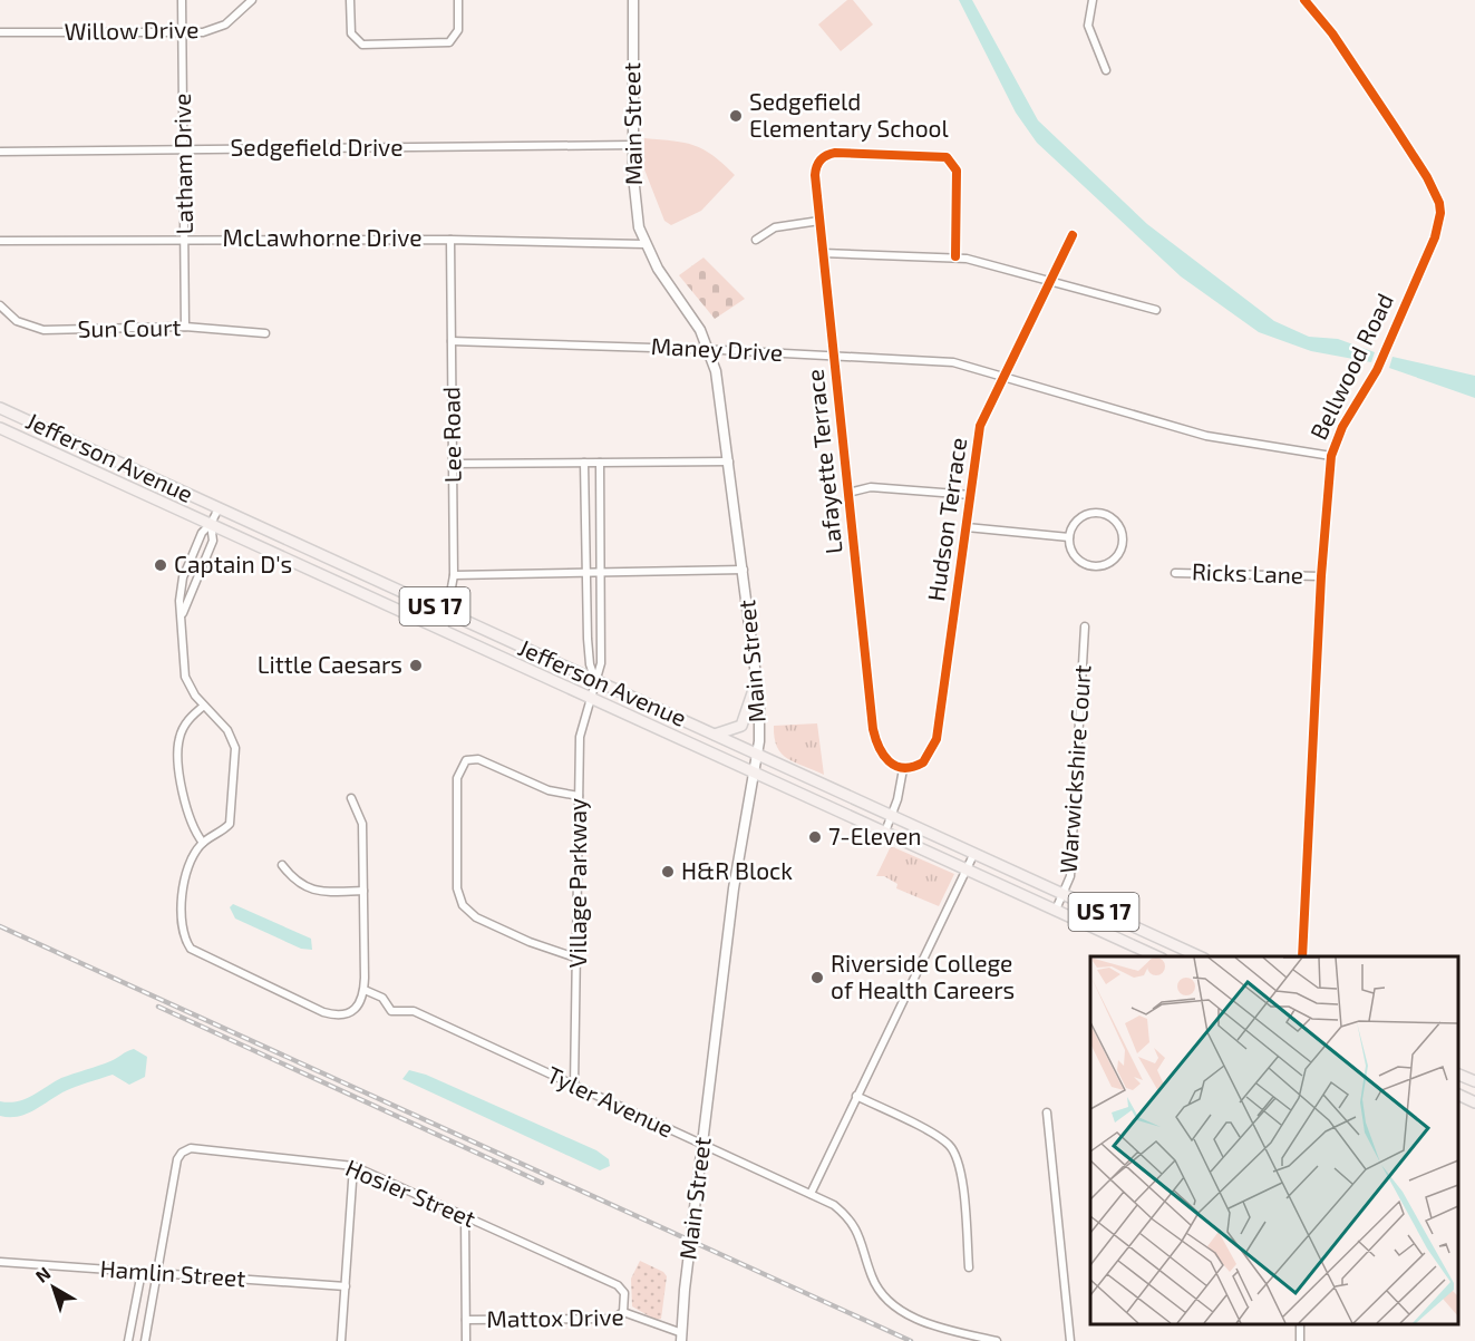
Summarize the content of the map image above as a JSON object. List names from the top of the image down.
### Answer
{
  "streets": {
    "main road": ["Main Street", "Jefferson Avenue", "US 17"],
    "street": [
      "Willow Drive",
      "Sedgefield Drive",
      "Latham Drive",
      "McLawhorne Drive",
      "Sun Court",
      "Maney Drive",
      "Bellwood Road",
      "Lee Road",
      "Lafayette Terrace",
      "Hudson Terrace",
      "Ricks Lane",
      "Warwickshire Court",
      "Village Parkway",
      "Tyler Avenue",
      "Hosier Street",
      "Hamlin Street",
      "Mattox Drive"
    ]
  },
  "crossings": [
    ["Willow Drive", "Latham Drive"],
    ["Main Street", "Sedgefield Drive"],
    ["Main Street", "McLawhorne Drive"],
    ["Main Street", "Maney Drive"],
    ["Main Street", "Jefferson Avenue"],
    ["Main Street", "Tyler Avenue"],
    ["Main Street", "Mattox Drive"],
    ["Sedgefield Drive", "Latham Drive"],
    ["Latham Drive", "McLawhorne Drive"],
    ["Latham Drive", "Sun Court"],
    ["McLawhorne Drive", "Lee Road"],
    ["Maney Drive", "Bellwood Road"],
    ["Maney Drive", "Lee Road"],
    ["Maney Drive", "Lafayette Terrace"],
    ["Maney Drive", "Hudson Terrace"],
    ["Bellwood Road", "Ricks Lane"],
    ["Lee Road", "Jefferson Avenue"],
    ["Jefferson Avenue", "Warwickshire Court"],
    ["Jefferson Avenue", "Village Parkway"],
    ["Lafayette Terrace", "Hudson Terrace"],
    ["Village Parkway", "Tyler Avenue"],
    ["Hosier Street", "Hamlin Street"],
    ["Hosier Street", "Mattox Drive"]
  ],
  "places": [
    "Sedgefield Elementary School",
    "Captain D's",
    "Little Caesars",
    "7-Eleven",
    "H&R Block",
    "Riverside College of Health Careers"
  ],
  "north": "top left"
}
